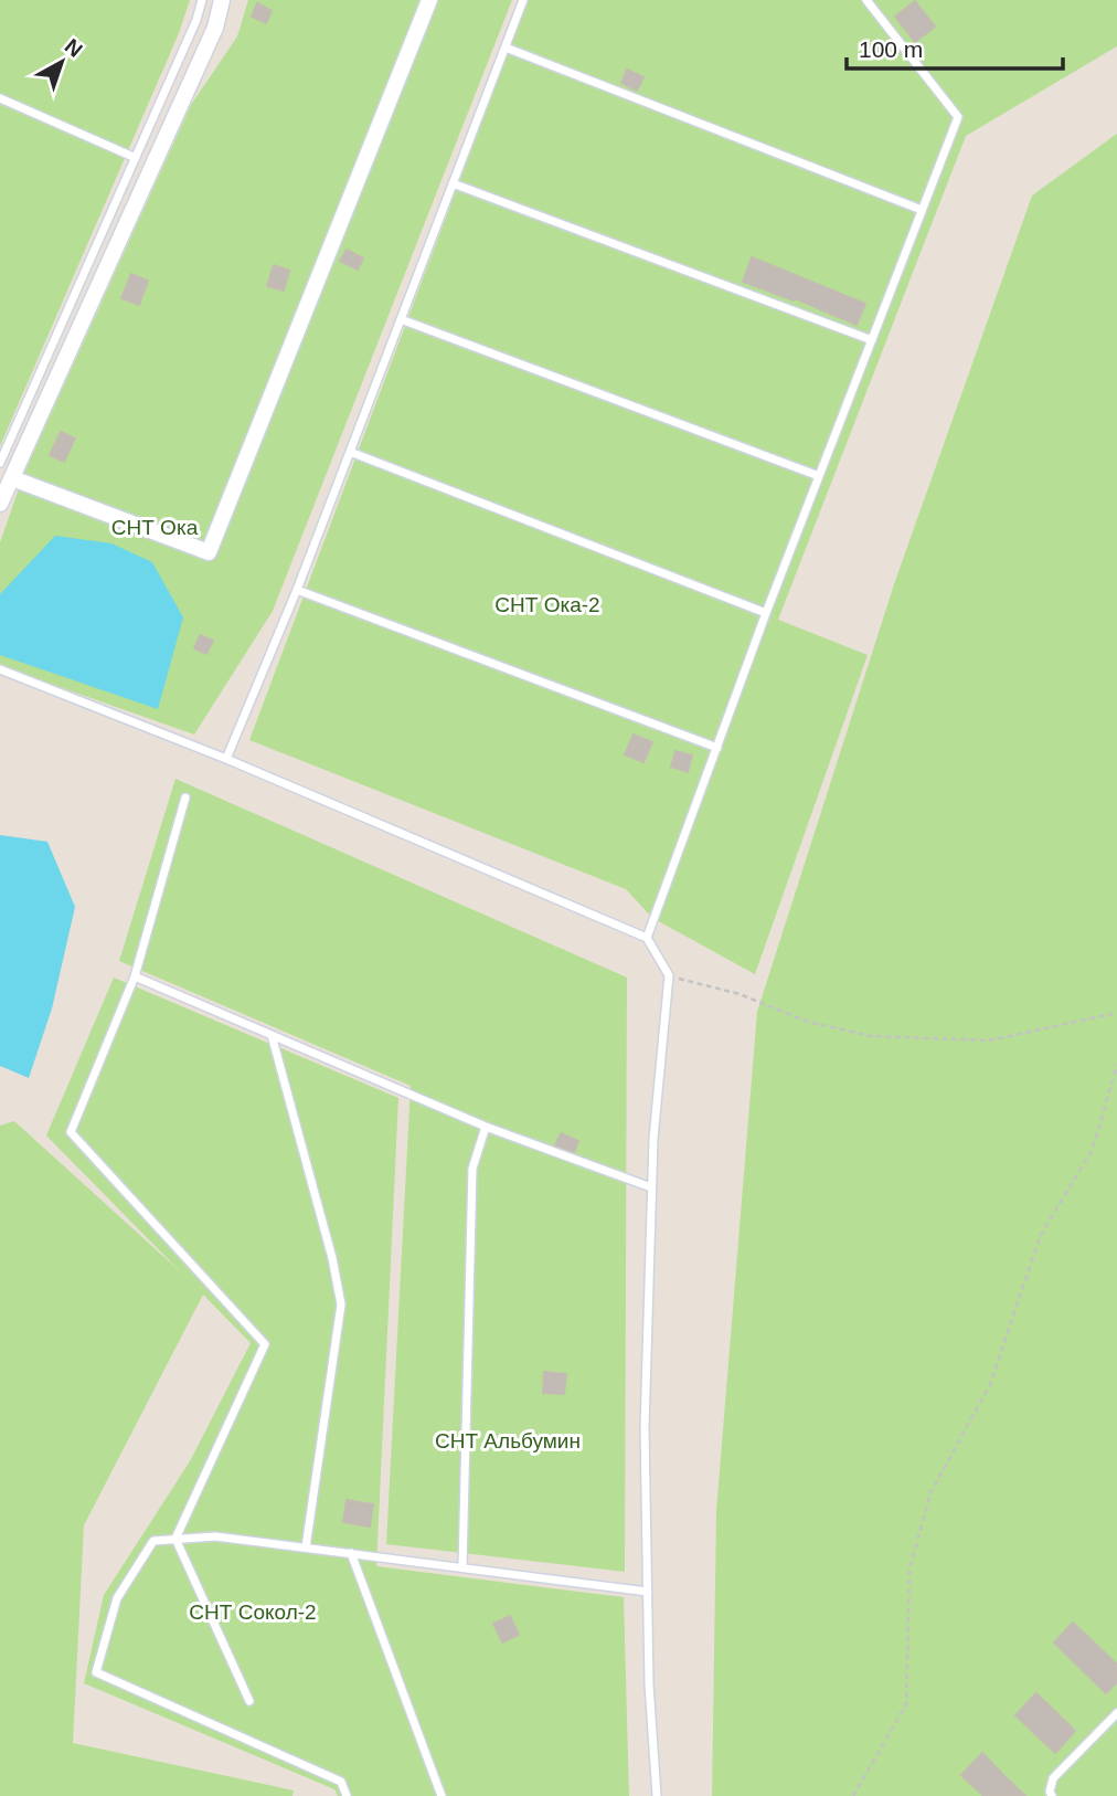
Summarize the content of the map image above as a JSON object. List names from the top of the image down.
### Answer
{
  "parks": [
    "СНТ Ока",
    "СНТ Ока-2",
    "СНТ Альбумин",
    "СНТ Сокол-2"
  ],
  "scale_bar": "100 m",
  "north": "top right"
}
